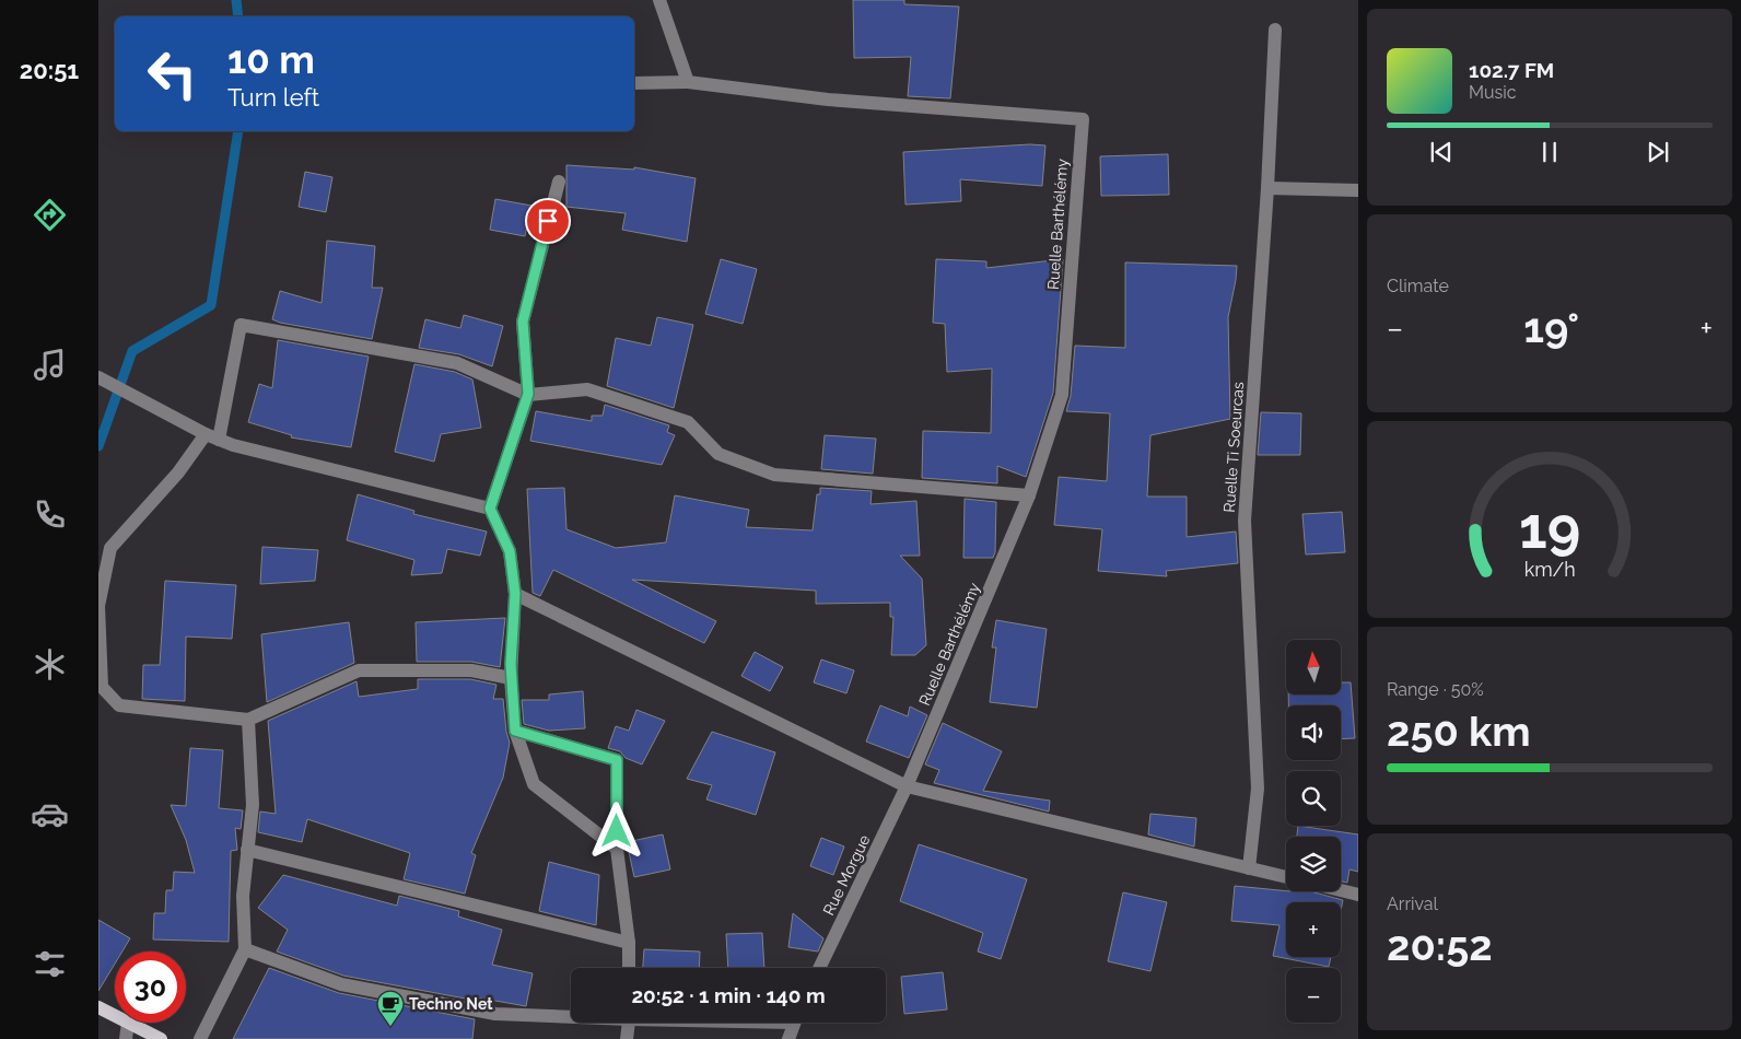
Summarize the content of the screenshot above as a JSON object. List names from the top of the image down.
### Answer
{
  "streets": {
    "street": ["Ruelle Barthélémy", "Ruelle Ti Soeurcas", "Rue Morgue"]
  },
  "crossings": [
    ["Ruelle Barthélémy", "Rue Morgue"]
  ],
  "places": {
    "cafe": ["Techno Net"]
  },
  "north": "top",
  "page": {
    "tabs": "20:51",
    "turn": ["10 m", "Turn left"],
    "song": ["102.7 FM", "Music"],
    "tile": [
      "Climate",
      ["Range · 50%", "250 km"],
      ["Arrival", "20:52"]
    ],
    "heat": ["−", "19°", "+"],
    "map_buttons": ["+", "−"],
    "limit": "30",
    "trip": "20:52 · 1 min · 140 m",
    "gauge": ["19", "km/h"]
  }
}
